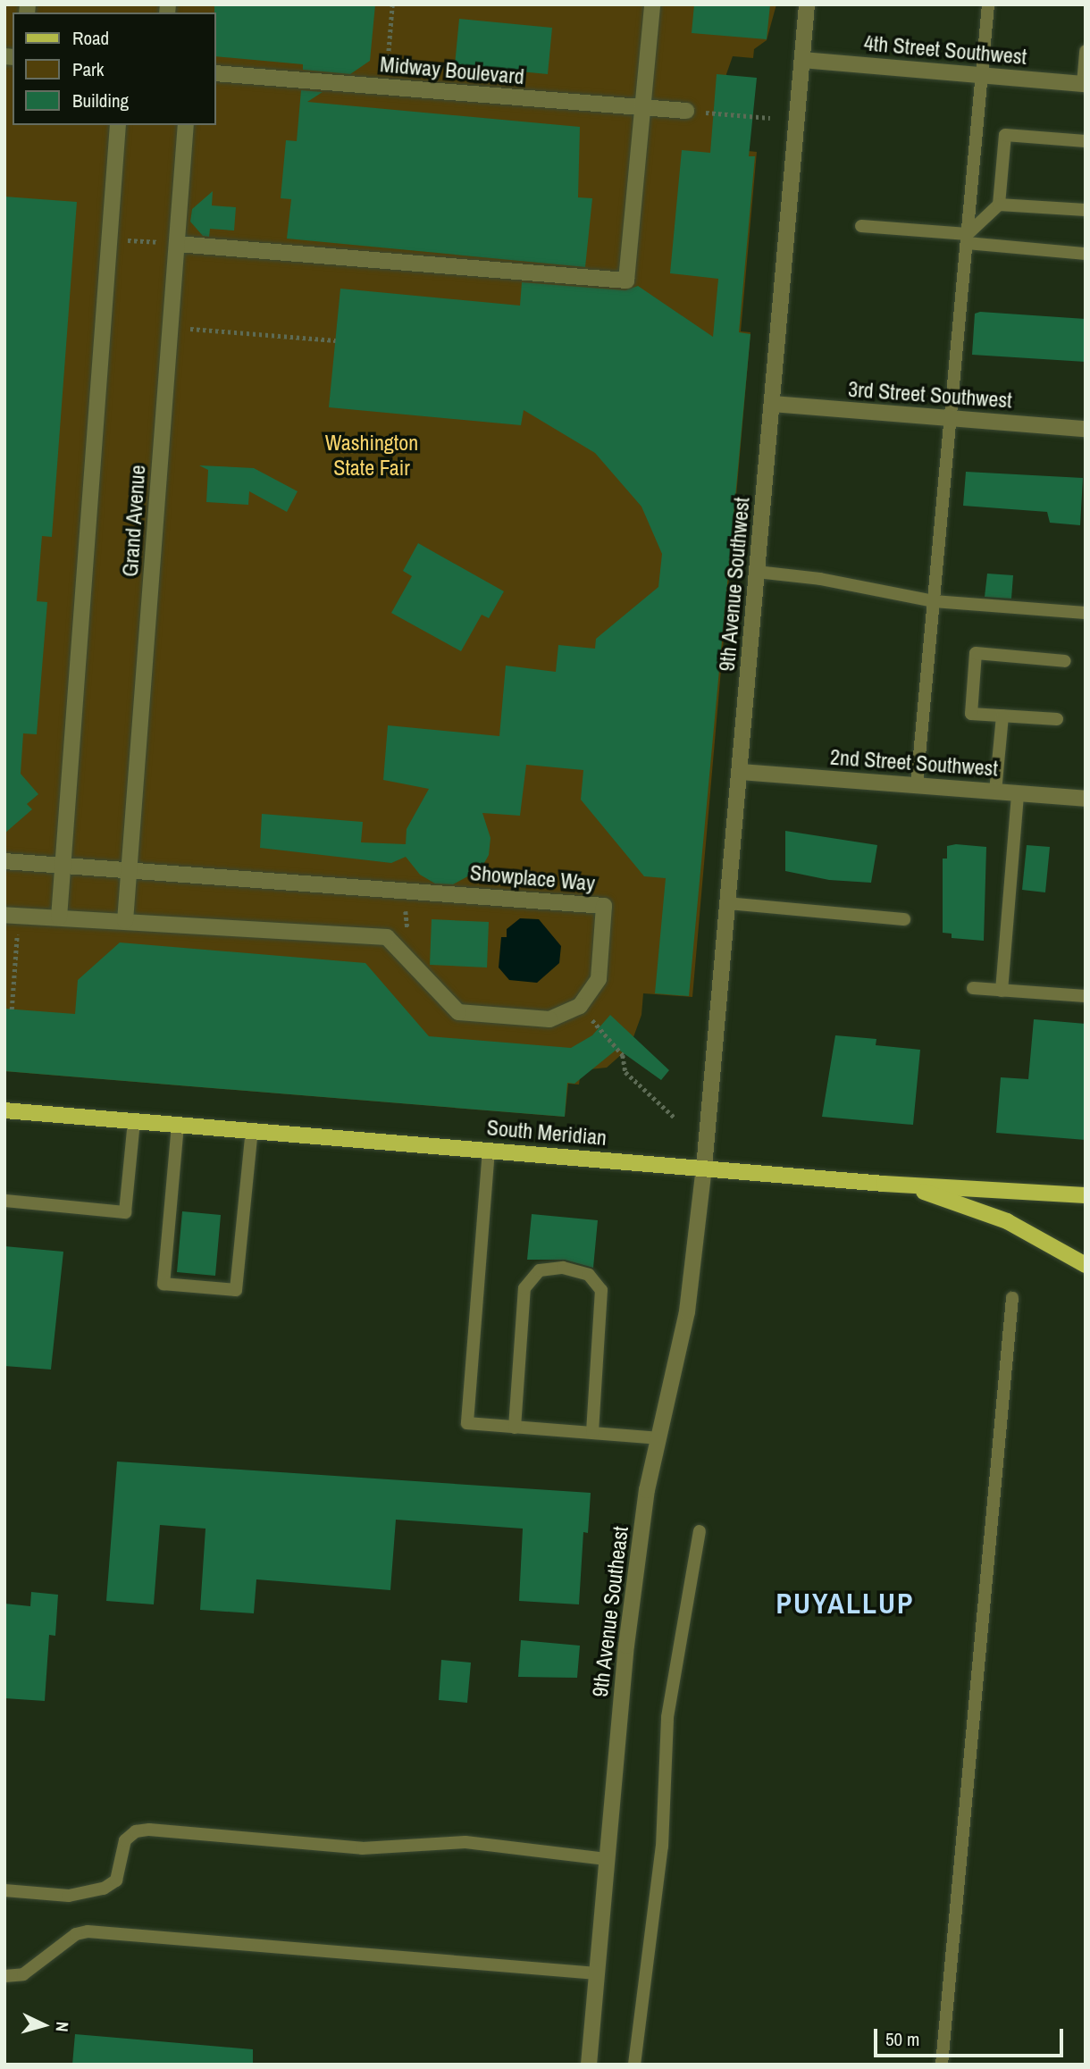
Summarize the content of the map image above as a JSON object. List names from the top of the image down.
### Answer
{
  "streets": {
    "main road": ["South Meridian"],
    "street": [
      "4th Street Southwest",
      "Midway Boulevard",
      "3rd Street Southwest",
      "Grand Avenue",
      "9th Avenue Southwest",
      "2nd Street Southwest",
      "Showplace Way",
      "9th Avenue Southeast"
    ]
  },
  "crossings": [
    ["4th Street Southwest", "9th Avenue Southwest"],
    ["3rd Street Southwest", "9th Avenue Southwest"],
    ["Grand Avenue", "Showplace Way"],
    ["9th Avenue Southwest", "2nd Street Southwest"],
    ["9th Avenue Southwest", "South Meridian"],
    ["9th Avenue Southwest", "9th Avenue Southeast"],
    ["South Meridian", "9th Avenue Southeast"]
  ],
  "districts": ["PUYALLUP"],
  "parks": ["Washington State Fair"],
  "legend": ["Road", "Park", "Building"],
  "scale_bar": "50 m",
  "north": "right"
}
